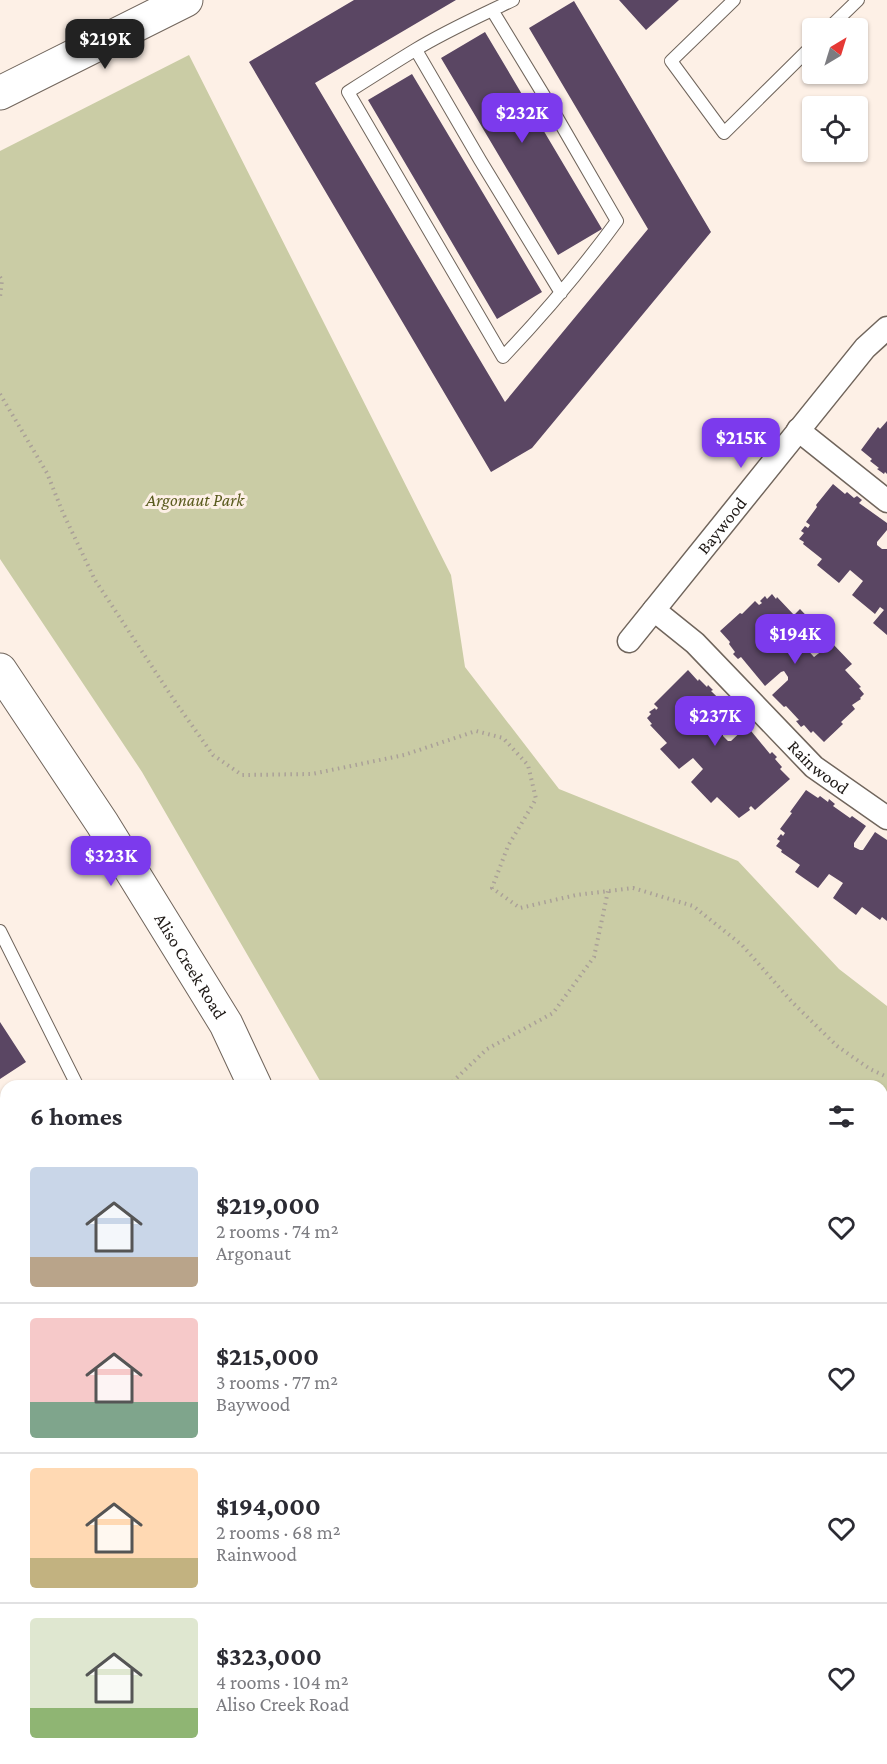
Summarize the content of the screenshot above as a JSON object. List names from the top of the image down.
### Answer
{
  "streets": {
    "main road": ["Aliso Creek Road"],
    "street": ["Baywood", "Rainwood"]
  },
  "crossings": [
    ["Baywood", "Rainwood"]
  ],
  "parks": ["Argonaut Park"],
  "north": "top right",
  "page": {
    "price": [
      "$219K",
      "$232K",
      "$215K",
      "$194K",
      "$237K",
      "$323K"
    ],
    "heading": "6 homes",
    "list": [
      {
        "name": "$219,000",
        "note": "2 rooms · 74 m² · Argonaut"
      },
      {
        "name": "$215,000",
        "note": "3 rooms · 77 m² · Baywood"
      },
      {
        "name": "$194,000",
        "note": "2 rooms · 68 m² · Rainwood"
      },
      {
        "name": "$323,000",
        "note": "4 rooms · 104 m² · Aliso Creek Road"
      }
    ]
  }
}
